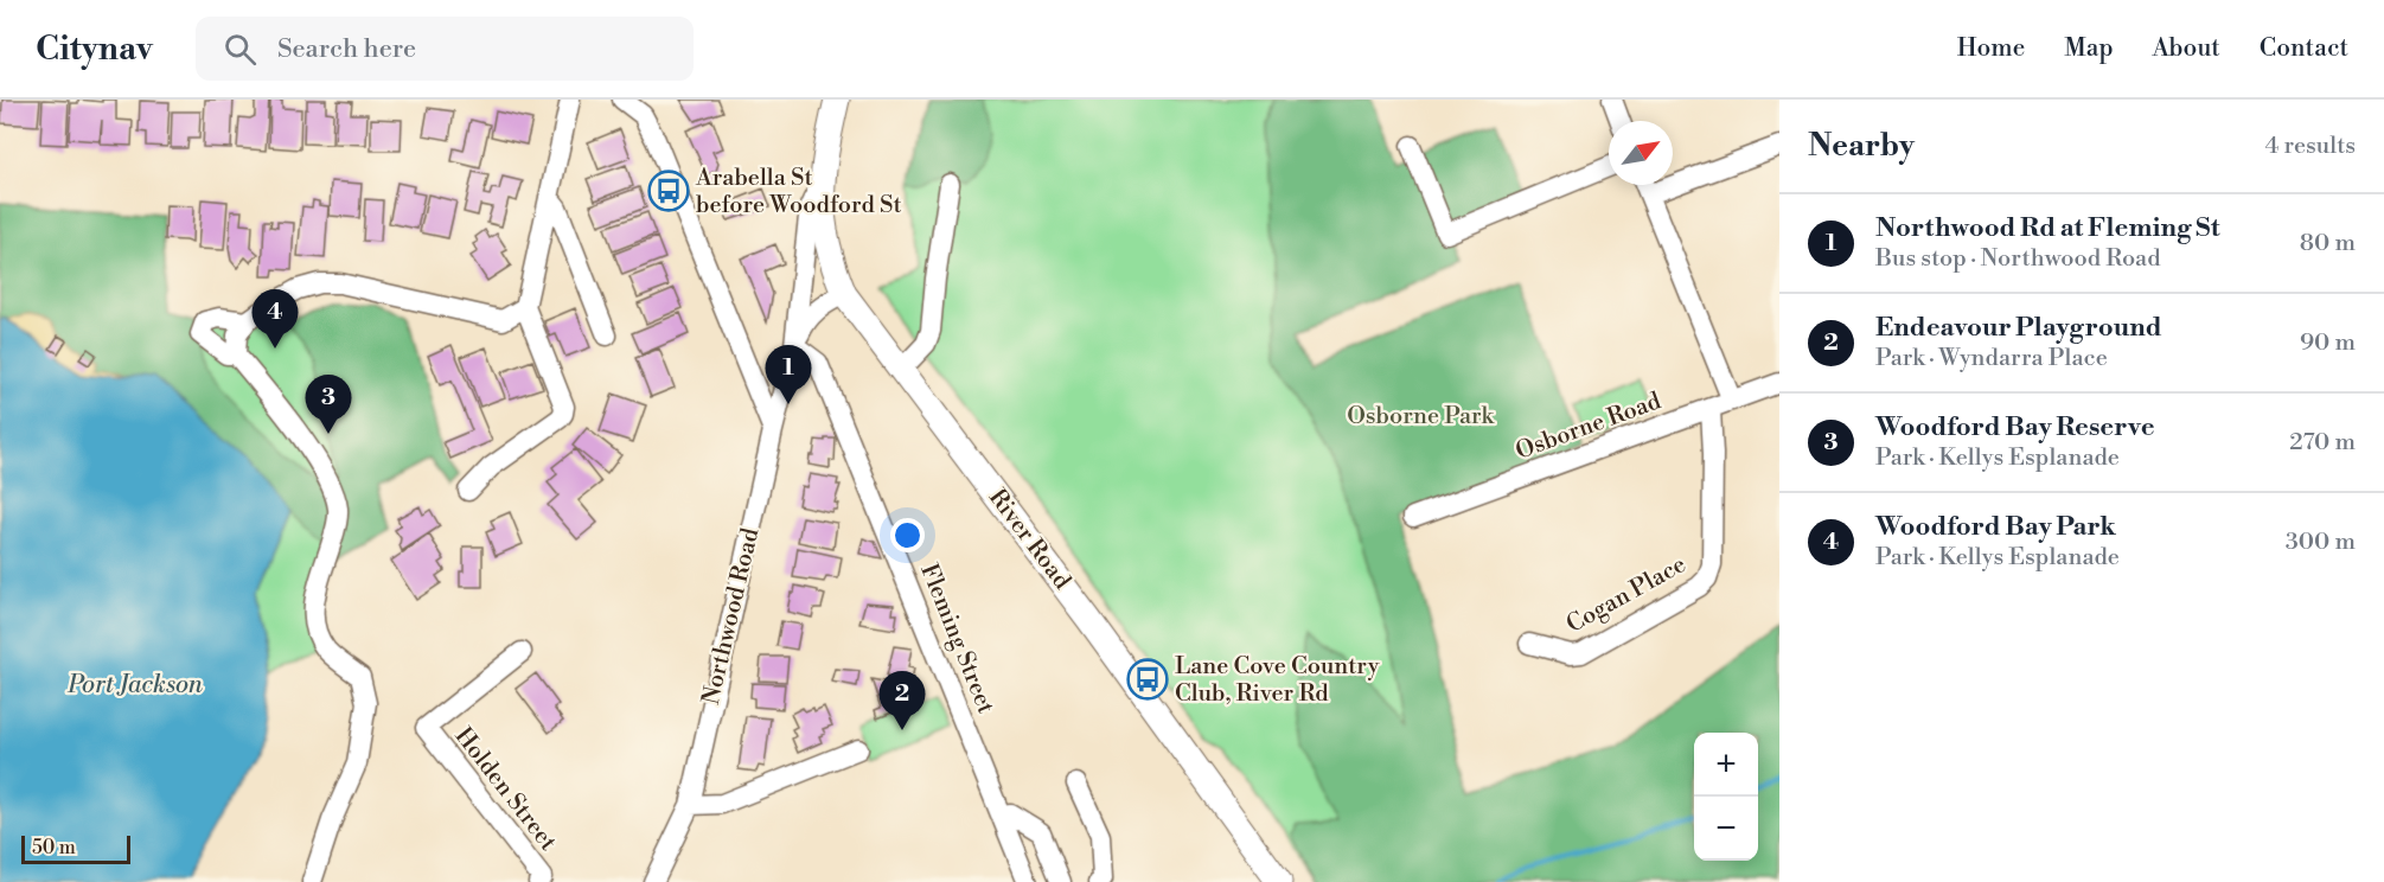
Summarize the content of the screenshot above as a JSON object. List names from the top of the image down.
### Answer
{
  "streets": {
    "main road": ["River Road", "Northwood Road"],
    "street": [
      "Osborne Road",
      "Cogan Place",
      "Fleming Street",
      "Holden Street"
    ]
  },
  "crossings": [
    ["Osborne Road", "Cogan Place"],
    ["River Road", "Northwood Road"],
    ["Northwood Road", "Fleming Street"]
  ],
  "water": ["Port Jackson"],
  "parks": ["Osborne Park"],
  "places": {
    "bus stop": ["Arabella St before Woodford St", "Lane Cove Country Club, River Rd"]
  },
  "scale_bar": "50 m",
  "north": "top right",
  "page": {
    "header": "Citynav",
    "search": "Search here",
    "nav": [
      "Home",
      "Map",
      "About",
      "Contact"
    ],
    "heading": ["Nearby", "4 results"],
    "list": [
      {
        "mark": "1",
        "name": "Northwood Rd at Fleming St",
        "note": "Bus stop · Northwood Road",
        "value": "80 m"
      },
      {
        "mark": "2",
        "name": "Endeavour Playground",
        "note": "Park · Wyndarra Place",
        "value": "90 m"
      },
      {
        "mark": "3",
        "name": "Woodford Bay Reserve",
        "note": "Park · Kellys Esplanade",
        "value": "270 m"
      },
      {
        "mark": "4",
        "name": "Woodford Bay Park",
        "note": "Park · Kellys Esplanade",
        "value": "300 m"
      }
    ],
    "pins": [
      "4",
      "1",
      "3",
      "2"
    ],
    "map_buttons": ["+", "−"],
    "scale": "50 m"
  }
}
